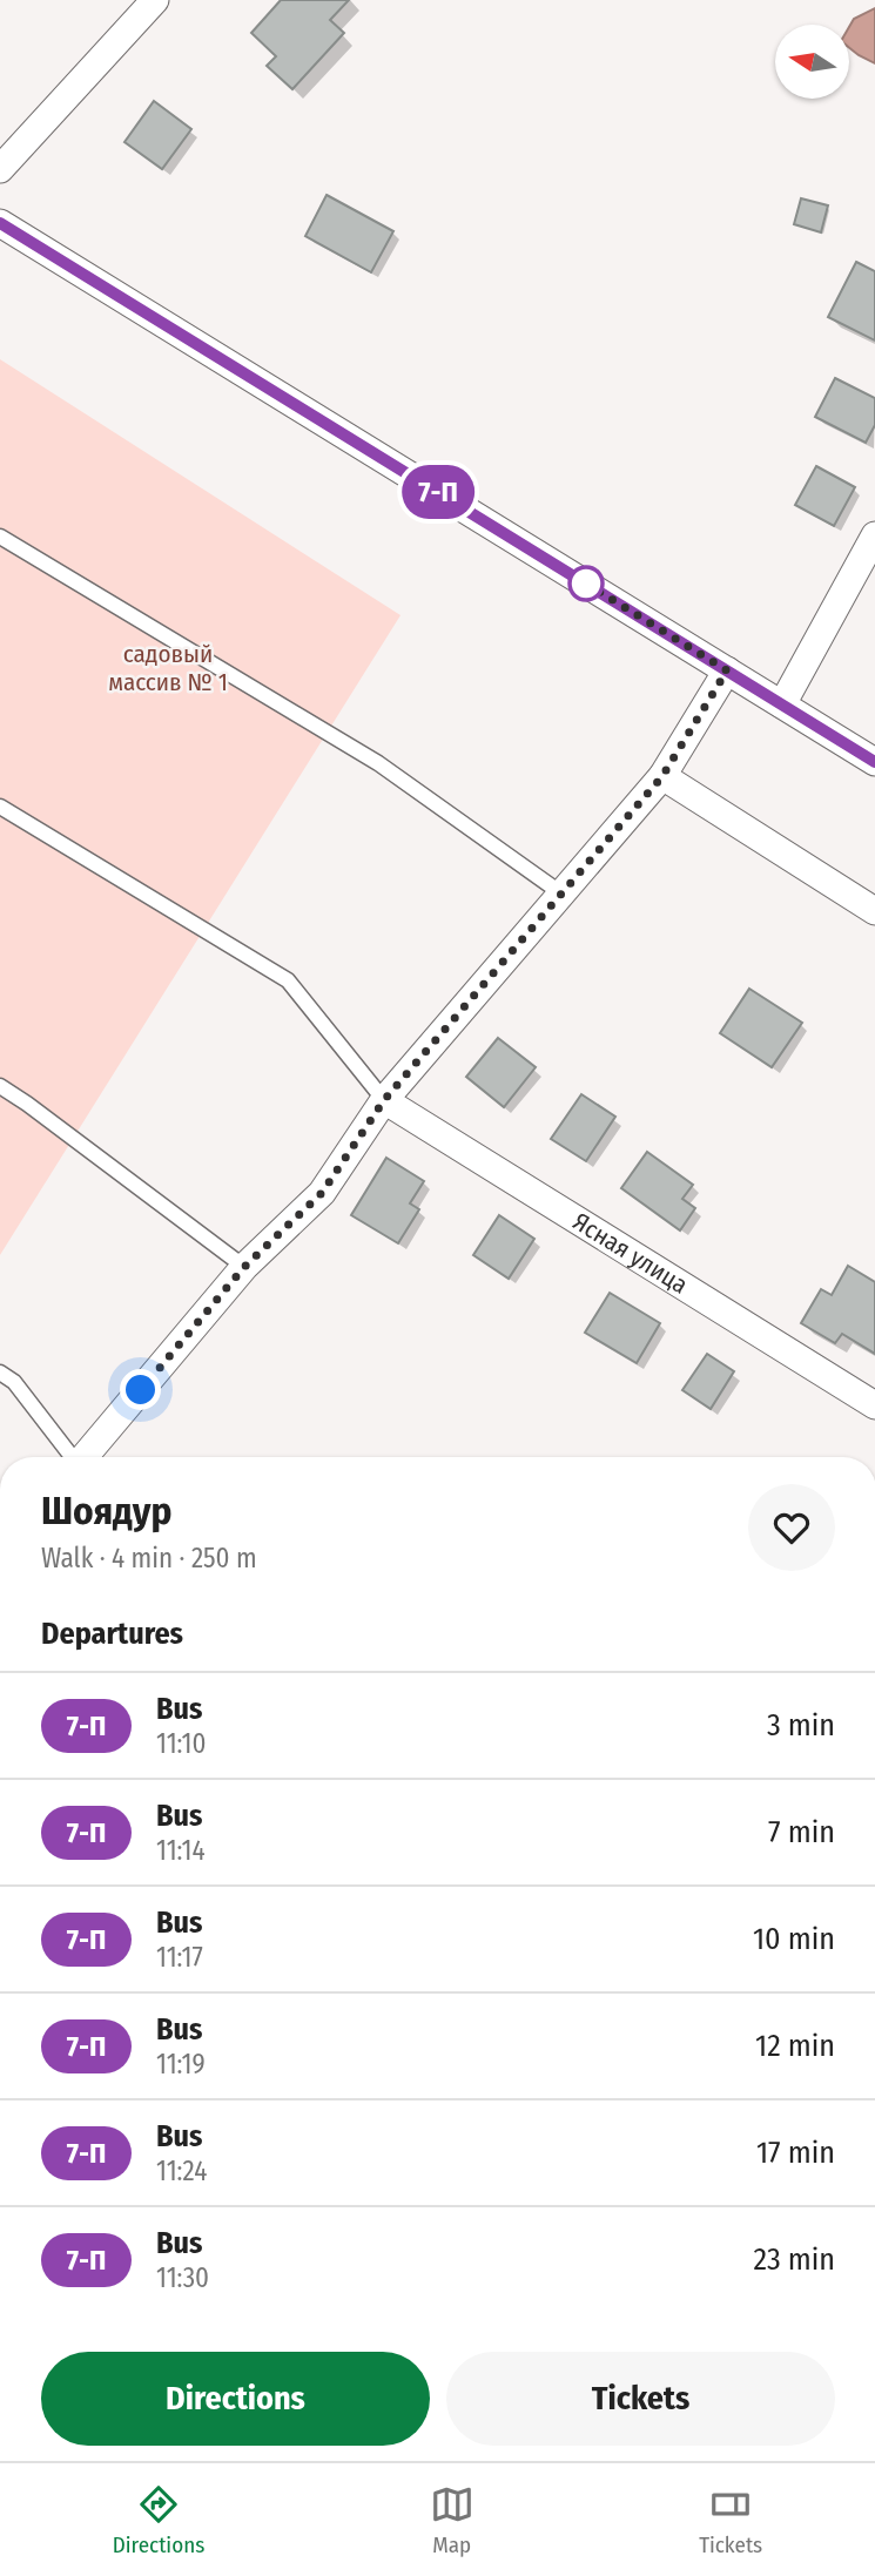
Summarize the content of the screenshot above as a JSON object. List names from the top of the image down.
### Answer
{
  "streets": {
    "street": ["Ясная улица"]
  },
  "parks": ["садовый массив № 1"],
  "lines": ["bus line 7-П"],
  "north": "left",
  "page": {
    "on_map": "7-П",
    "heading": [
      ["Шоядур", "Walk · 4 min · 250 m"],
      "Departures"
    ],
    "list": [
      {
        "mark": "7-П",
        "name": "Bus",
        "note": "11:10",
        "value": "3 min"
      },
      {
        "mark": "7-П",
        "name": "Bus",
        "note": "11:14",
        "value": "7 min"
      },
      {
        "mark": "7-П",
        "name": "Bus",
        "note": "11:17",
        "value": "10 min"
      },
      {
        "mark": "7-П",
        "name": "Bus",
        "note": "11:19",
        "value": "12 min"
      },
      {
        "mark": "7-П",
        "name": "Bus",
        "note": "11:24",
        "value": "17 min"
      },
      {
        "mark": "7-П",
        "name": "Bus",
        "note": "11:30",
        "value": "23 min"
      }
    ],
    "buttons": ["Directions", "Tickets"],
    "tabs": ["Directions", "Map", "Tickets"]
  }
}
